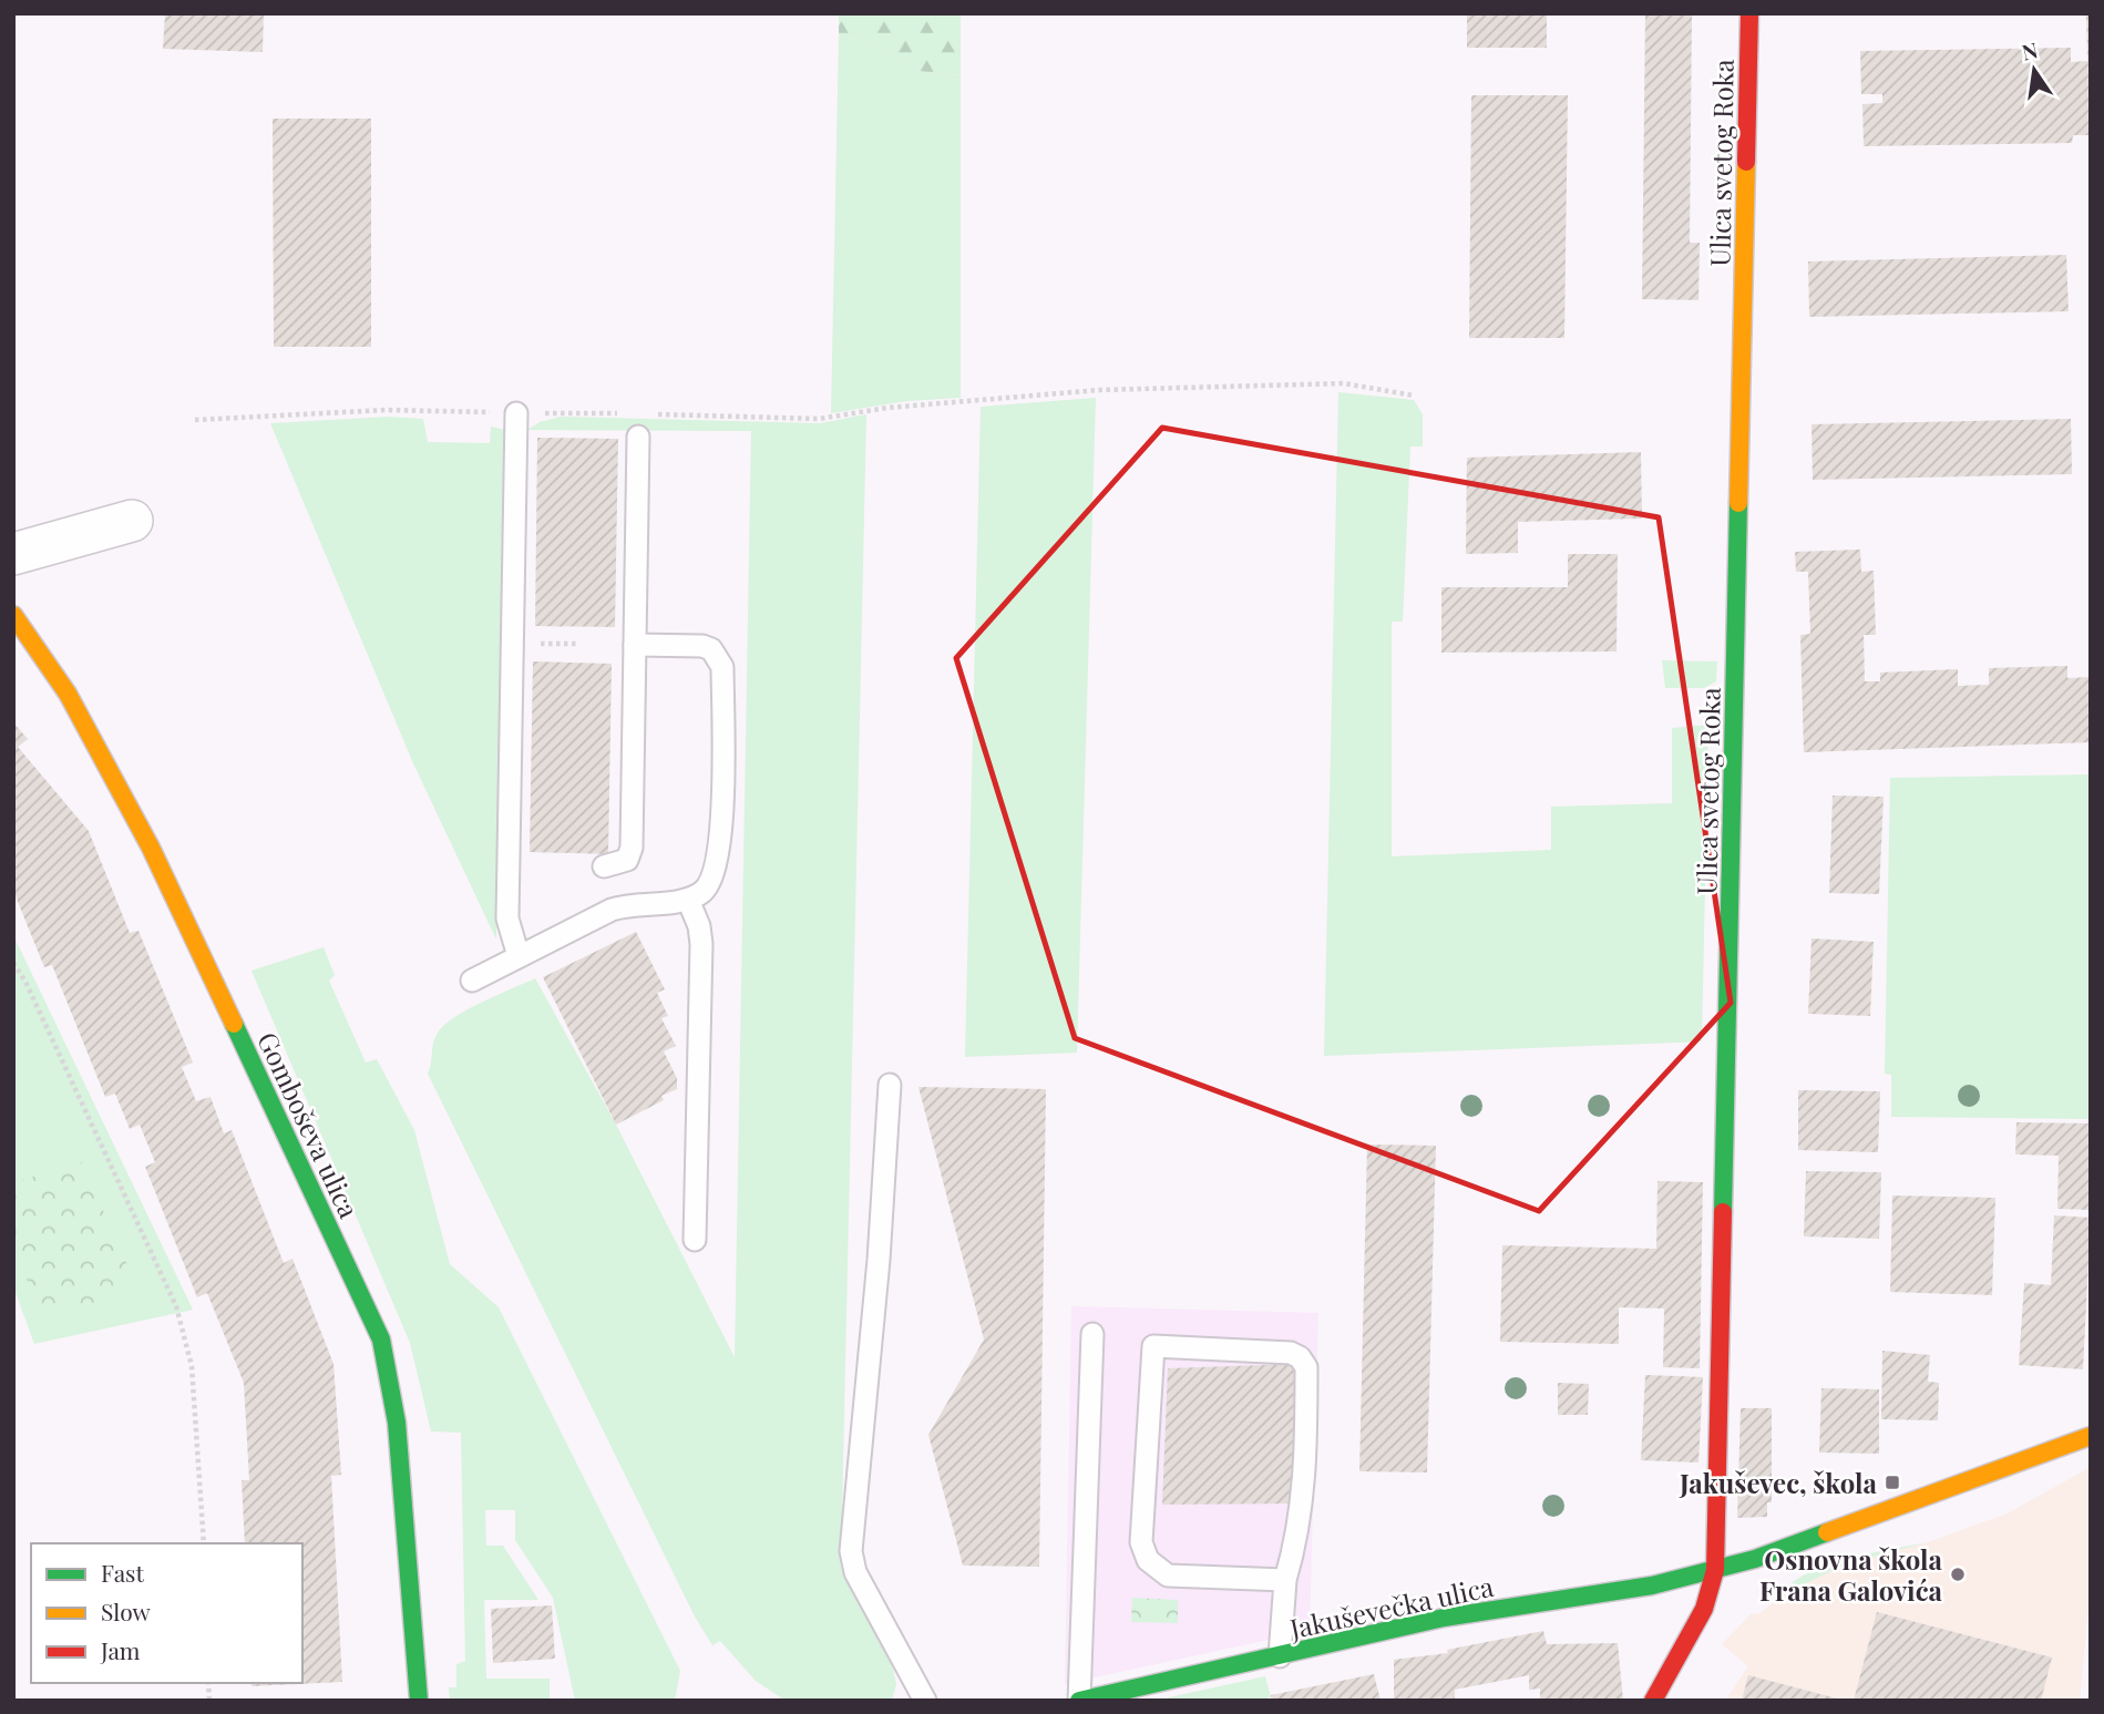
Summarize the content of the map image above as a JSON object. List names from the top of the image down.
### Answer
{
  "streets": {
    "street": ["Ulica svetog Roka", "Gomboševa ulica", "Jakuševečka ulica"]
  },
  "crossings": [
    ["Ulica svetog Roka", "Jakuševečka ulica"]
  ],
  "places": {
    "transit": ["Jakuševec, škola"],
    "other": ["Osnovna škola Frana Galovića"]
  },
  "legend": ["Fast", "Slow", "Jam"],
  "north": "top"
}
